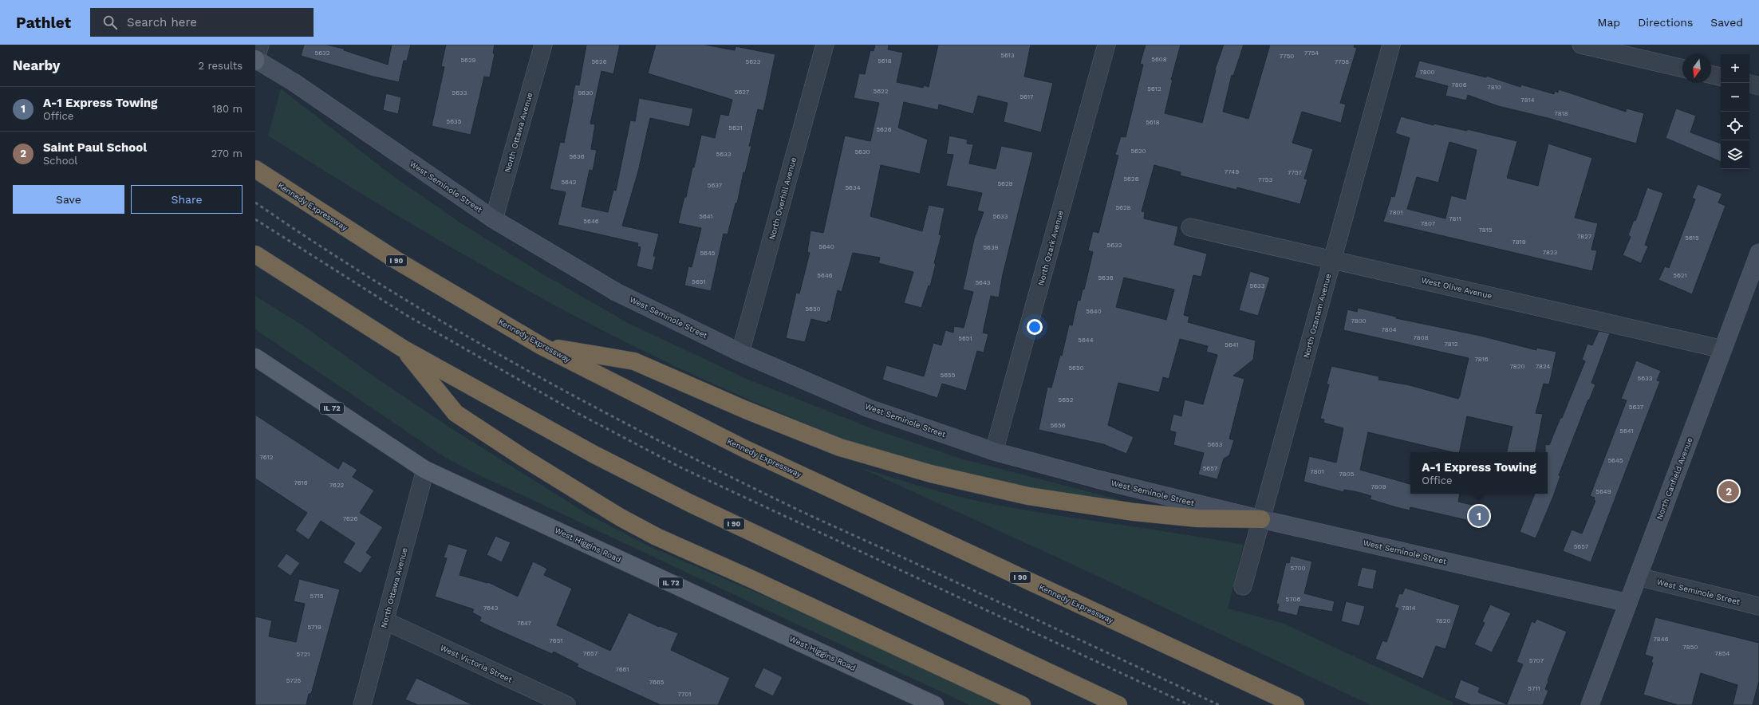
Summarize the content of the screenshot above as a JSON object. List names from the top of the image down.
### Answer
{
  "streets": {
    "highway": ["Kennedy Expressway", "I 90"],
    "main road": ["IL 72", "West Higgins Road"],
    "street": [
      "North Ottawa Avenue",
      "West Seminole Street",
      "North Overhill Avenue",
      "North Ozark Avenue",
      "West Olive Avenue",
      "North Ozanam Avenue",
      "North Canfield Avenue",
      "West Victoria Street"
    ]
  },
  "crossings": [
    ["North Ottawa Avenue", "West Seminole Street"],
    ["North Ottawa Avenue", "West Higgins Road"],
    ["North Ottawa Avenue", "West Victoria Street"],
    ["West Seminole Street", "North Overhill Avenue"],
    ["West Seminole Street", "North Ozark Avenue"],
    ["West Seminole Street", "North Ozanam Avenue"],
    ["West Seminole Street", "North Canfield Avenue"],
    ["West Olive Avenue", "North Ozanam Avenue"],
    ["West Olive Avenue", "North Canfield Avenue"]
  ],
  "house_numbers": [
    "5632",
    "7754",
    "5613",
    "7750",
    "5608",
    "5629",
    "5618",
    "5626",
    "5623",
    "7758",
    "7800",
    "7806",
    "7810",
    "5612",
    "5622",
    "5627",
    "5633",
    "5630",
    "5617",
    "7814",
    "7818",
    "5635",
    "5618",
    "5631",
    "5626",
    "5620",
    "5630",
    "5633",
    "5636",
    "7749",
    "7757",
    "5626",
    "7753",
    "5642",
    "5629",
    "5637",
    "5634",
    "5628",
    "7801",
    "5641",
    "5633",
    "7811",
    "5646",
    "7807",
    "7815",
    "7827",
    "5615",
    "7819",
    "5632",
    "5640",
    "5639",
    "7823",
    "5645",
    "5646",
    "5621",
    "5636",
    "5651",
    "5643",
    "5633",
    "5650",
    "5640",
    "7800",
    "7804",
    "7808",
    "5651",
    "5644",
    "7812",
    "5641",
    "7816",
    "7820",
    "7824",
    "5650",
    "5655",
    "5633",
    "5652",
    "5637",
    "5656",
    "5641",
    "5653",
    "7612",
    "5645",
    "5657",
    "7801",
    "7805",
    "7616",
    "7622",
    "7809",
    "5649",
    "7626",
    "5657",
    "5700",
    "5715",
    "5706",
    "7643",
    "7814",
    "7820",
    "7647",
    "5719",
    "7846",
    "7651",
    "7850",
    "7657",
    "7854",
    "5721",
    "5707",
    "7661",
    "5725",
    "7665",
    "5711",
    "7701"
  ],
  "north": "bottom",
  "page": {
    "header": "Pathlet",
    "search": "Search here",
    "nav": ["Map", "Directions", "Saved"],
    "heading": ["Nearby", "2 results"],
    "map_buttons": ["+", "−"],
    "list": [
      {
        "mark": "1",
        "name": "A-1 Express Towing",
        "note": "Office",
        "value": "180 m"
      },
      {
        "mark": "2",
        "name": "Saint Paul School",
        "note": "School",
        "value": "270 m"
      }
    ],
    "buttons": ["Save", "Share"],
    "popup": ["A-1 Express Towing", "Office"],
    "pins": ["2", "1"]
  }
}
